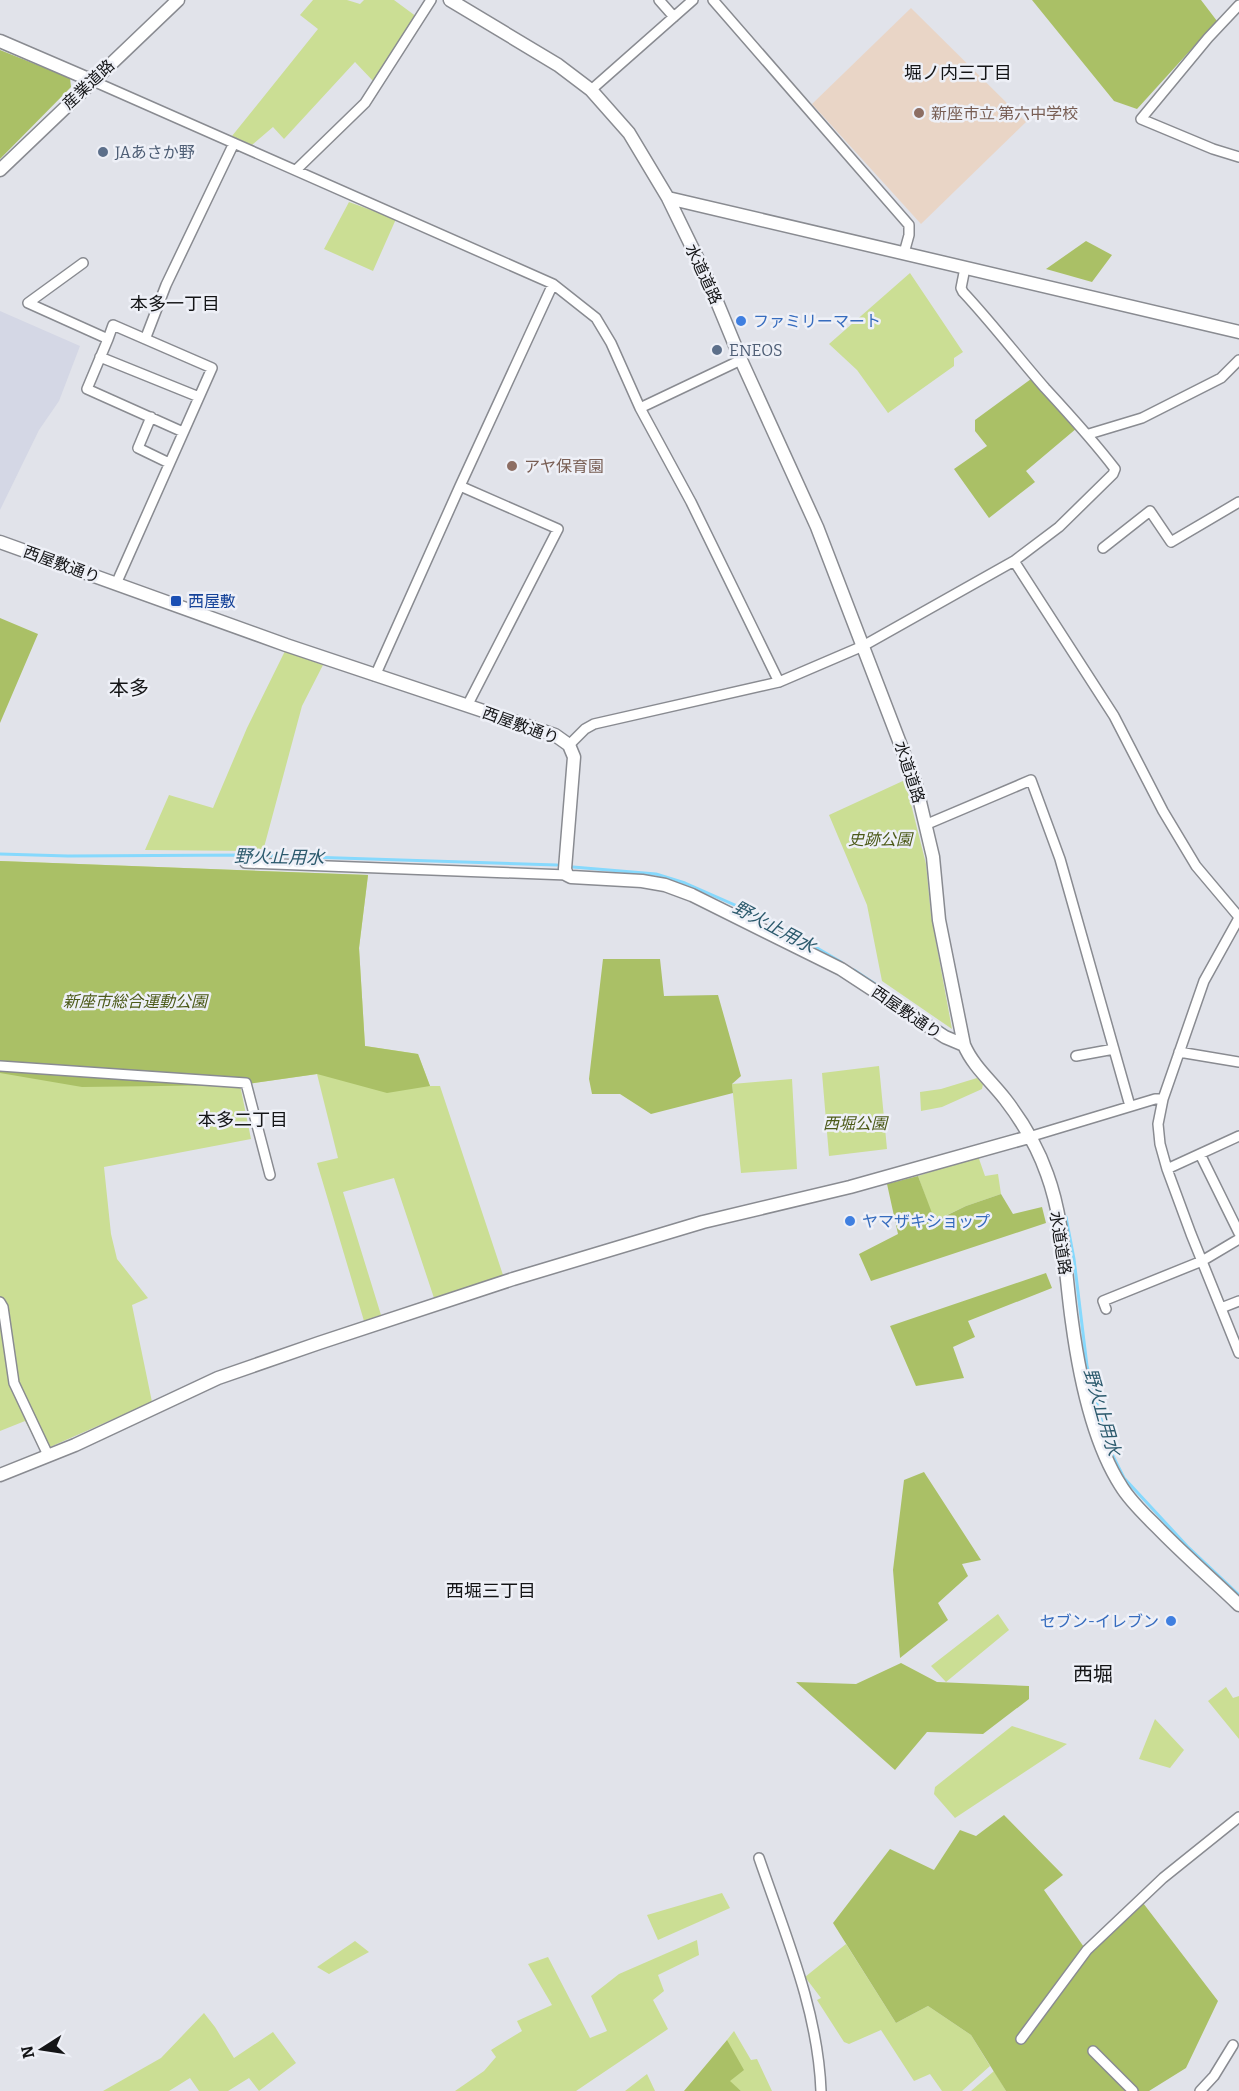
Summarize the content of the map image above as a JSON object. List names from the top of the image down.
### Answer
{
  "streets": {
    "street": ["産業道路", "水道道路", "西屋敷通り"]
  },
  "crossings": [
    ["水道道路", "西屋敷通り"]
  ],
  "districts": [
    "堀ノ内三丁目",
    "本多一丁目",
    "本多",
    "本多二丁目",
    "西堀三丁目",
    "西堀"
  ],
  "water": ["野火止用水"],
  "parks": ["史跡公園", "新座市総合運動公園", "西堀公園"],
  "places": {
    "other": [
      "新座市立 第六中学校",
      "JAあさか野",
      "ファミリーマート",
      "ENEOS",
      "アヤ保育園",
      "ヤマザキショップ",
      "セブン-イレブン"
    ],
    "transit": ["西屋敷"]
  },
  "north": "left"
}
